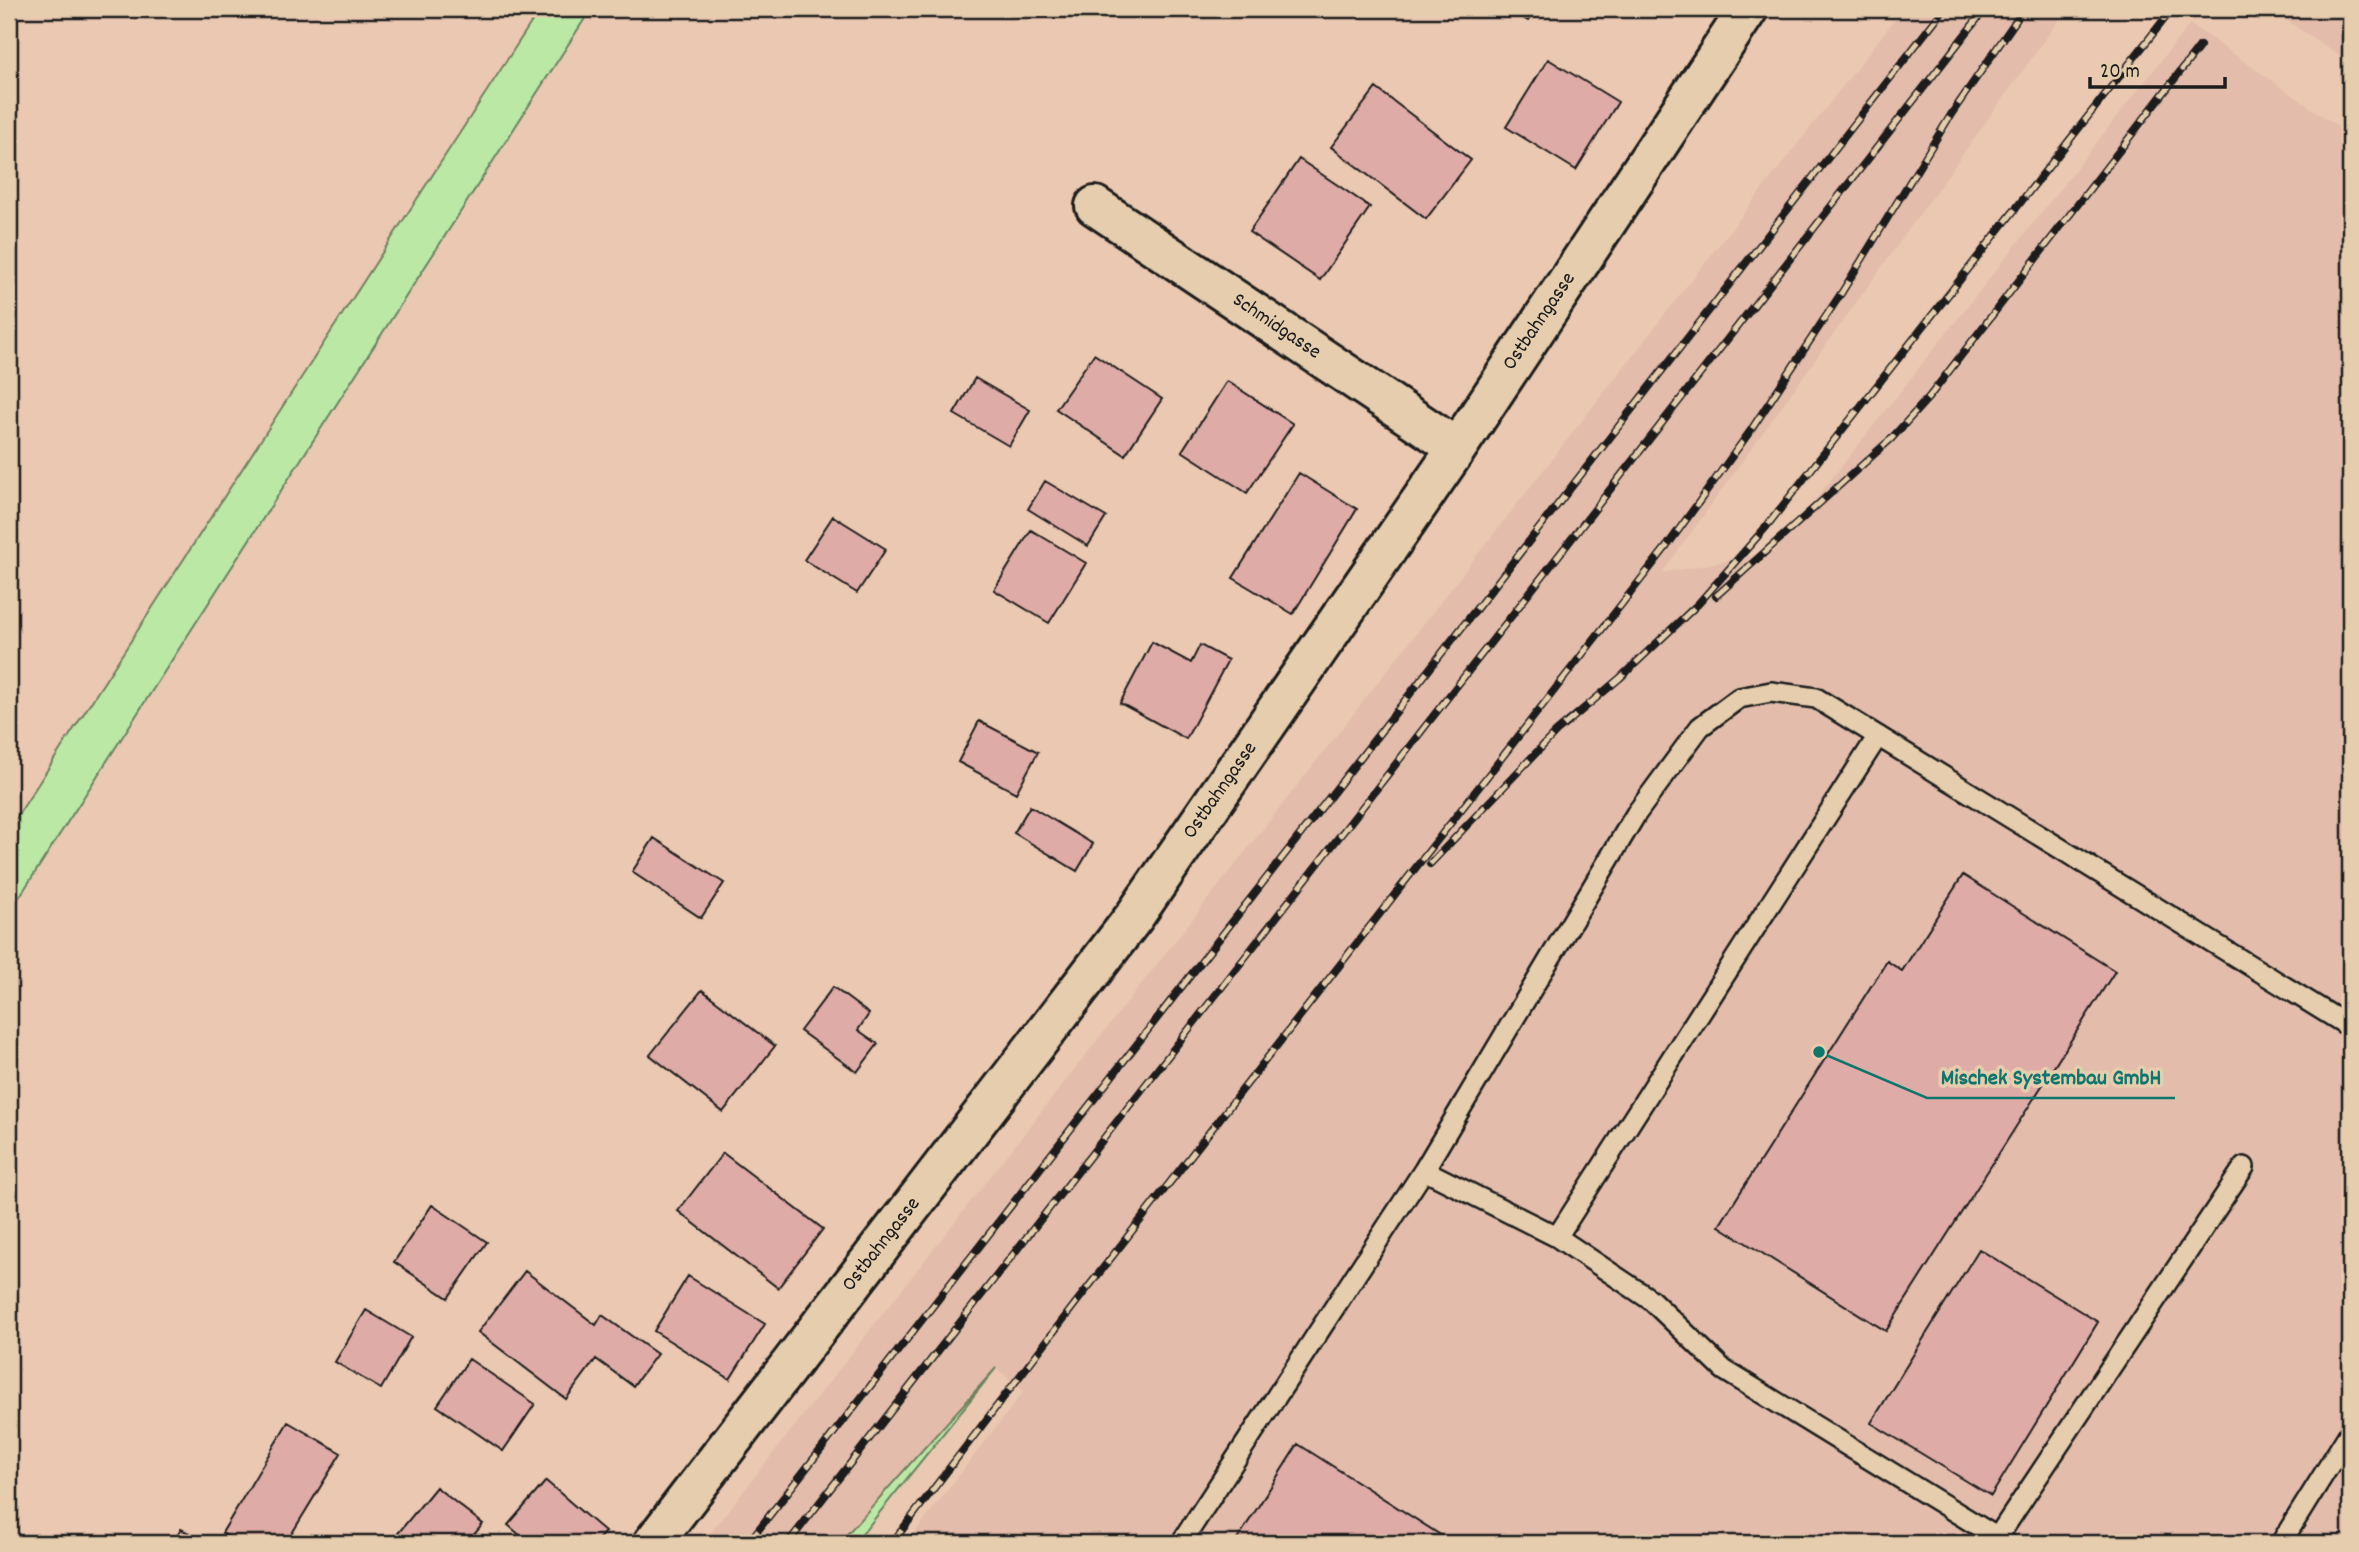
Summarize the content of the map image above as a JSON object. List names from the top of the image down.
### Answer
{
  "streets": {
    "street": ["Ostbahngasse", "Schmidgasse"]
  },
  "crossings": [
    ["Ostbahngasse", "Schmidgasse"]
  ],
  "places": ["Mischek Systembau GmbH"],
  "scale_bar": "20 m"
}
